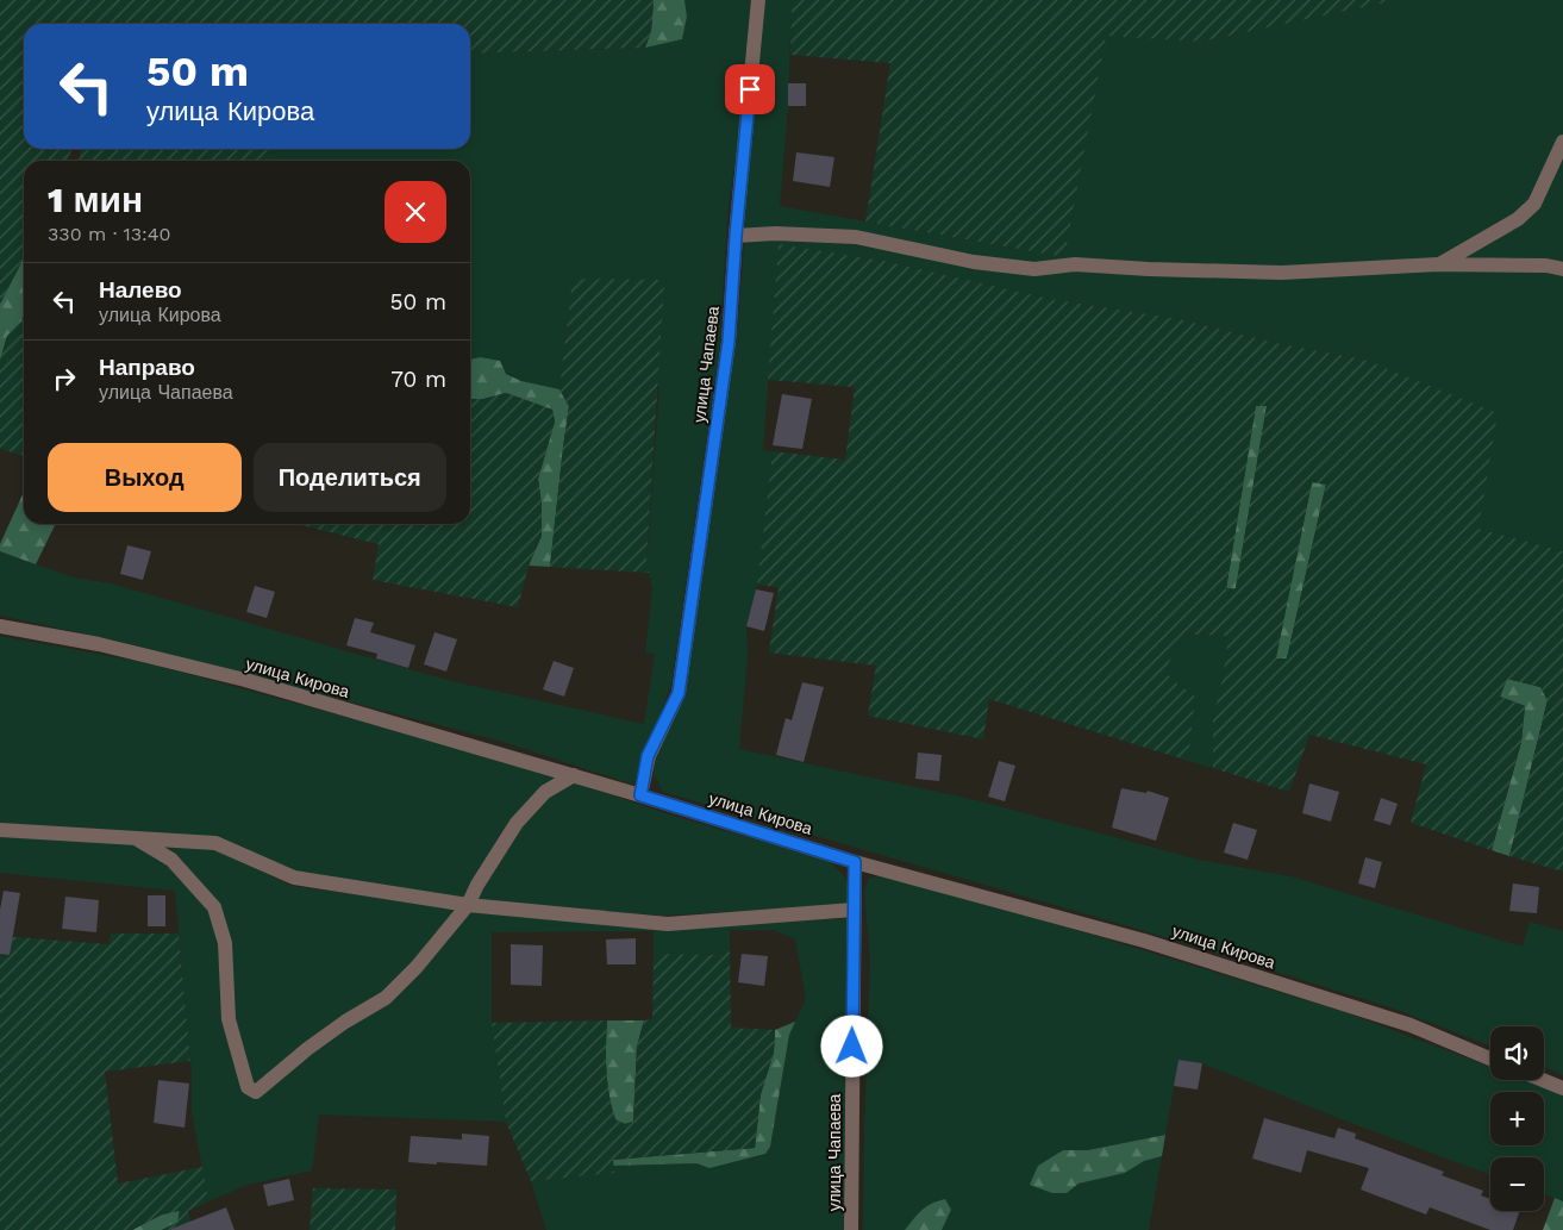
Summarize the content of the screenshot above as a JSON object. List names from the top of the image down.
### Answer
{
  "streets": {
    "street": ["улица Чапаева", "улица Кирова"]
  },
  "crossings": [
    ["улица Чапаева", "улица Кирова"]
  ],
  "page": {
    "turn": ["50 m", "улица Кирова"],
    "heading": ["1 мин", "330 m · 13:40"],
    "list": [
      {
        "name": "Налево",
        "note": "улица Кирова",
        "value": "50 m"
      },
      {
        "name": "Направо",
        "note": "улица Чапаева",
        "value": "70 m"
      }
    ],
    "buttons": ["Выход", "Поделиться"],
    "map_buttons": ["+", "−"]
  }
}
